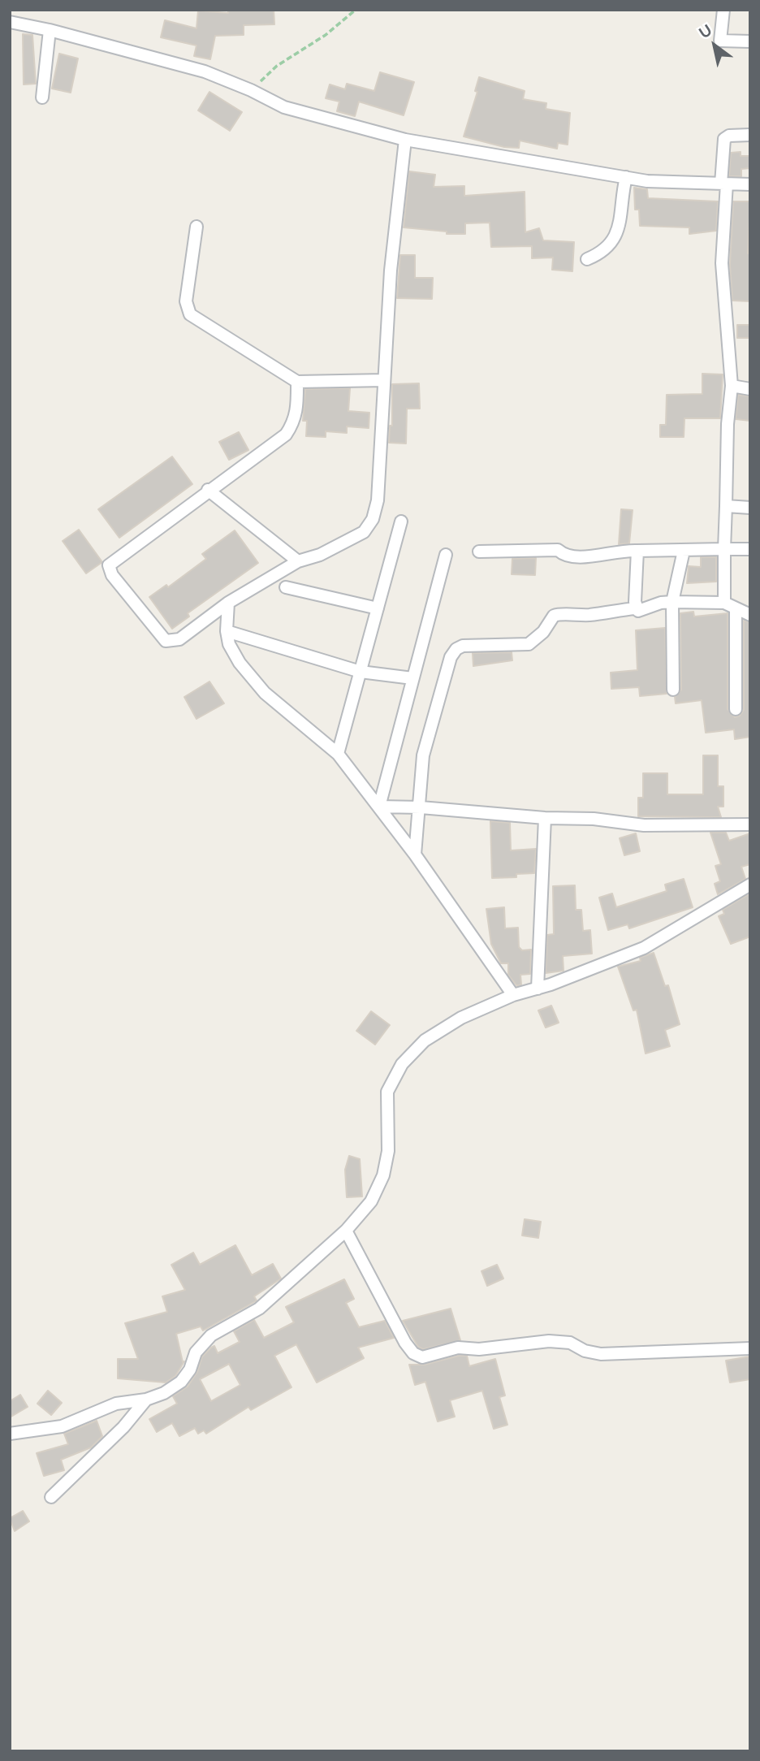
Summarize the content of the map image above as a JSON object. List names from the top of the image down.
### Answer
{
  "north": "top left"
}
